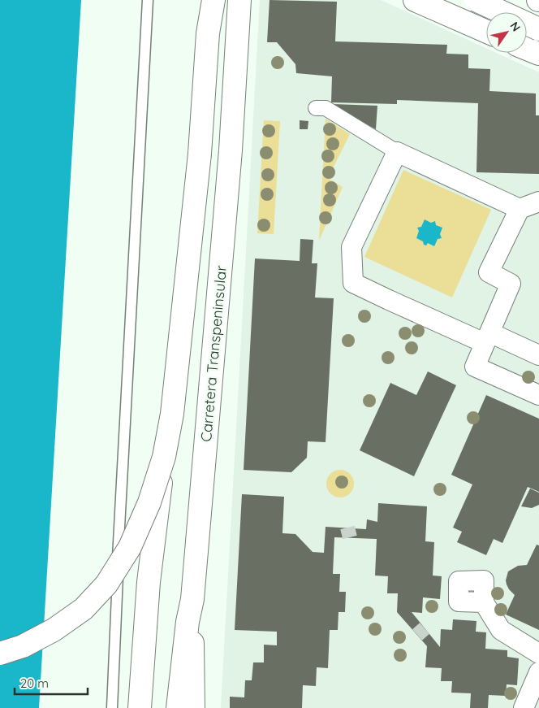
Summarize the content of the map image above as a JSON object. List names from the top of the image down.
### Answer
{
  "streets": {
    "main road": ["Carretera Transpeninsular"]
  },
  "scale_bar": "20 m",
  "north": "top right"
}
